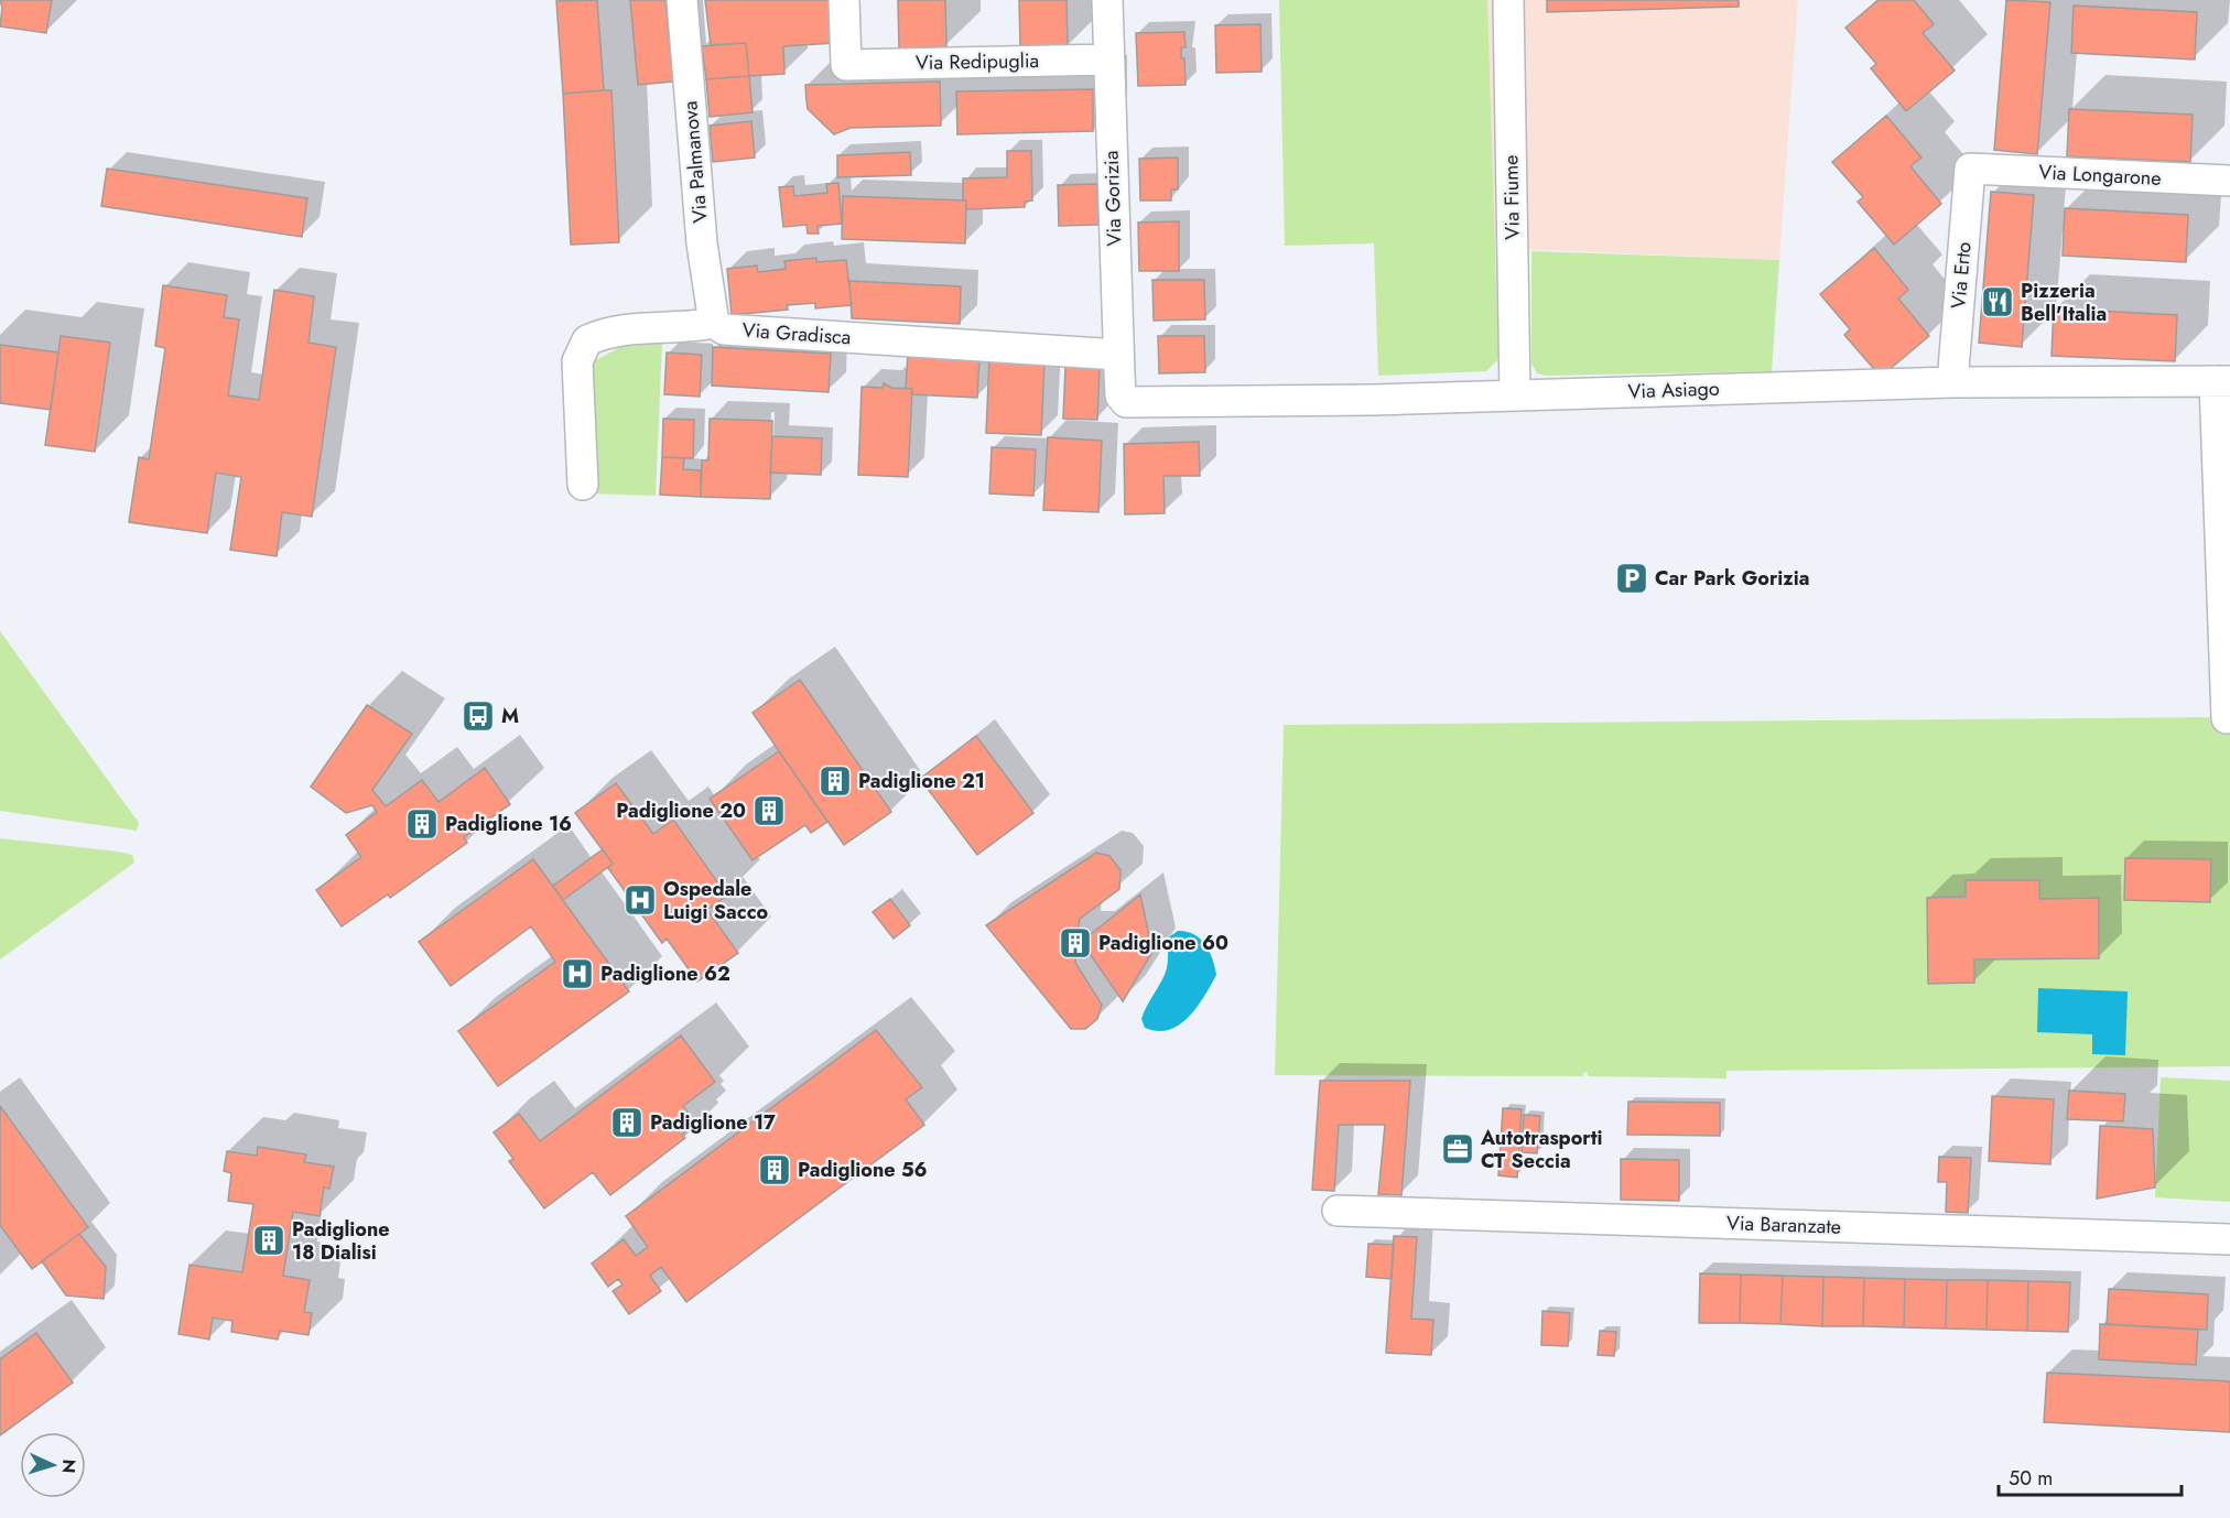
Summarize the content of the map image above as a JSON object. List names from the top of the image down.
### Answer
{
  "streets": {
    "street": [
      "Via Redipuglia",
      "Via Palmanova",
      "Via Longarone",
      "Via Fiume",
      "Via Gorizia",
      "Via Erto",
      "Via Gradisca",
      "Via Asiago",
      "Via Baranzate"
    ]
  },
  "crossings": [
    ["Via Redipuglia", "Via Gorizia"],
    ["Via Palmanova", "Via Gradisca"],
    ["Via Longarone", "Via Erto"],
    ["Via Fiume", "Via Asiago"],
    ["Via Gorizia", "Via Gradisca"],
    ["Via Gorizia", "Via Asiago"],
    ["Via Erto", "Via Asiago"]
  ],
  "places": {
    "restaurant": ["Pizzeria Bell'Italia"],
    "parking": ["Car Park Gorizia"],
    "bus stop": ["M"],
    "building": [
      "Padiglione 21",
      "Padiglione 20",
      "Padiglione 16",
      "Padiglione 60",
      "Padiglione 17",
      "Padiglione 56",
      "Padiglione 18 Dialisi"
    ],
    "hospital": ["Ospedale Luigi Sacco", "Padiglione 62"],
    "office": ["Autotrasporti CT Seccia"]
  },
  "scale_bar": "50 m",
  "north": "right"
}
